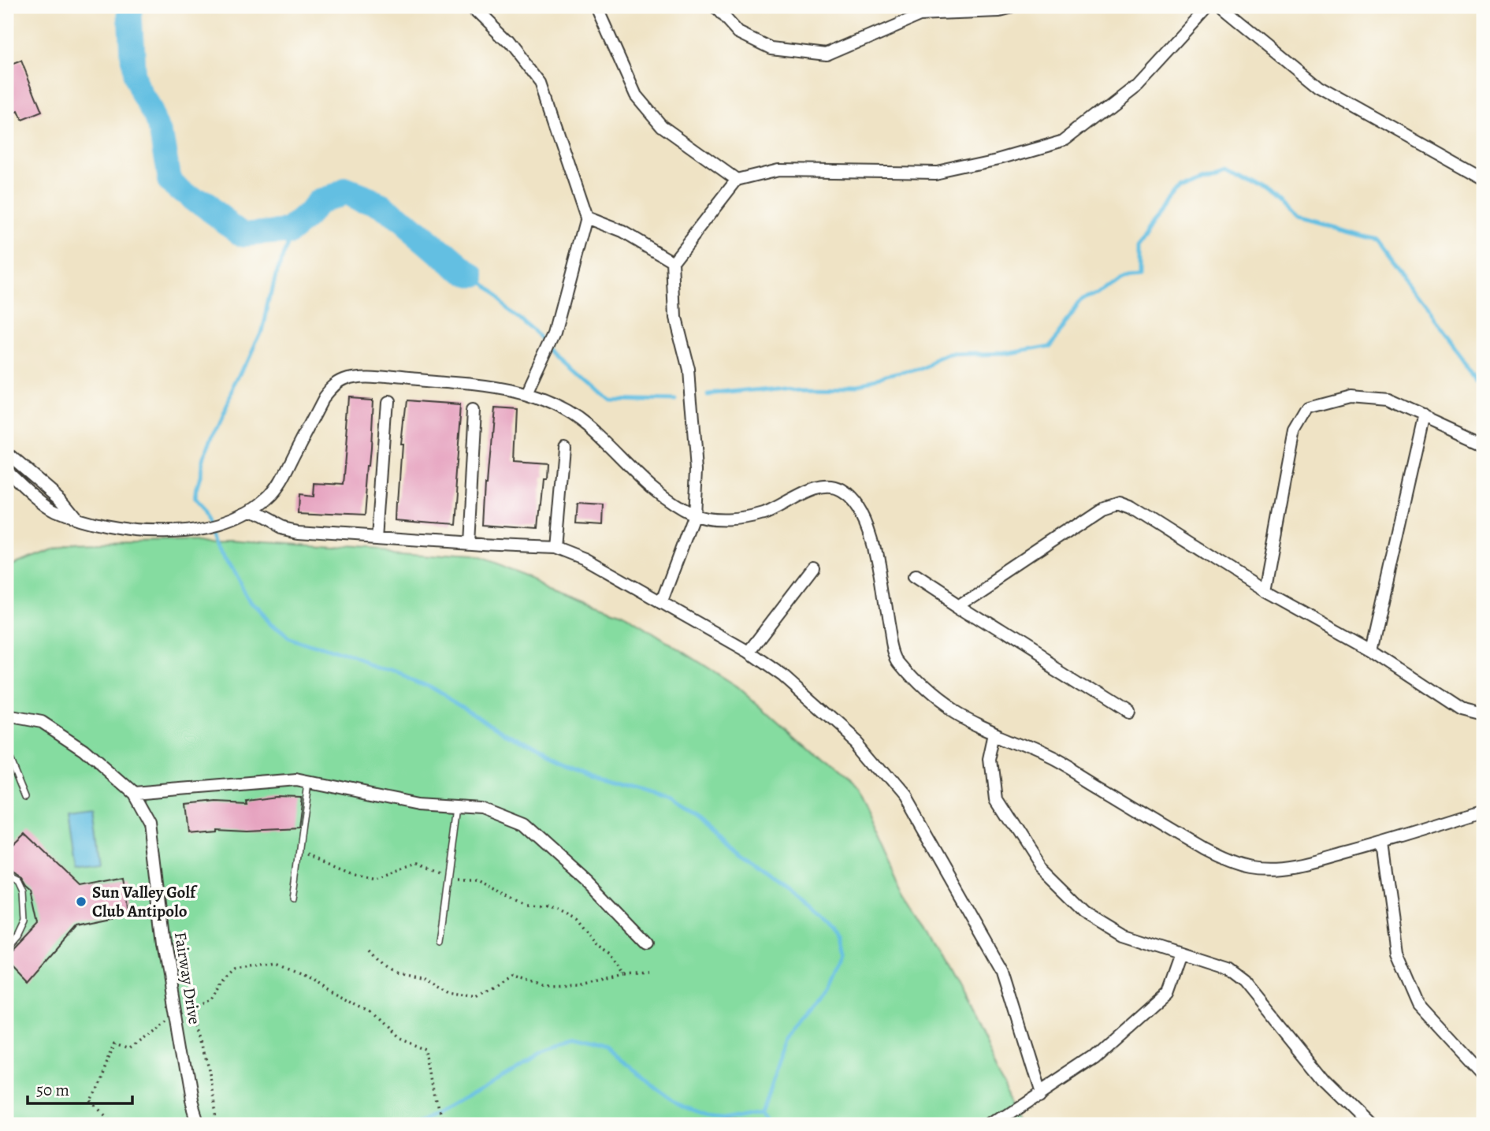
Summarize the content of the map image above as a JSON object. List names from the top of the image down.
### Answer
{
  "streets": {
    "street": ["Fairway Drive"]
  },
  "places": ["Sun Valley Golf Club Antipolo"],
  "scale_bar": "50 m"
}
